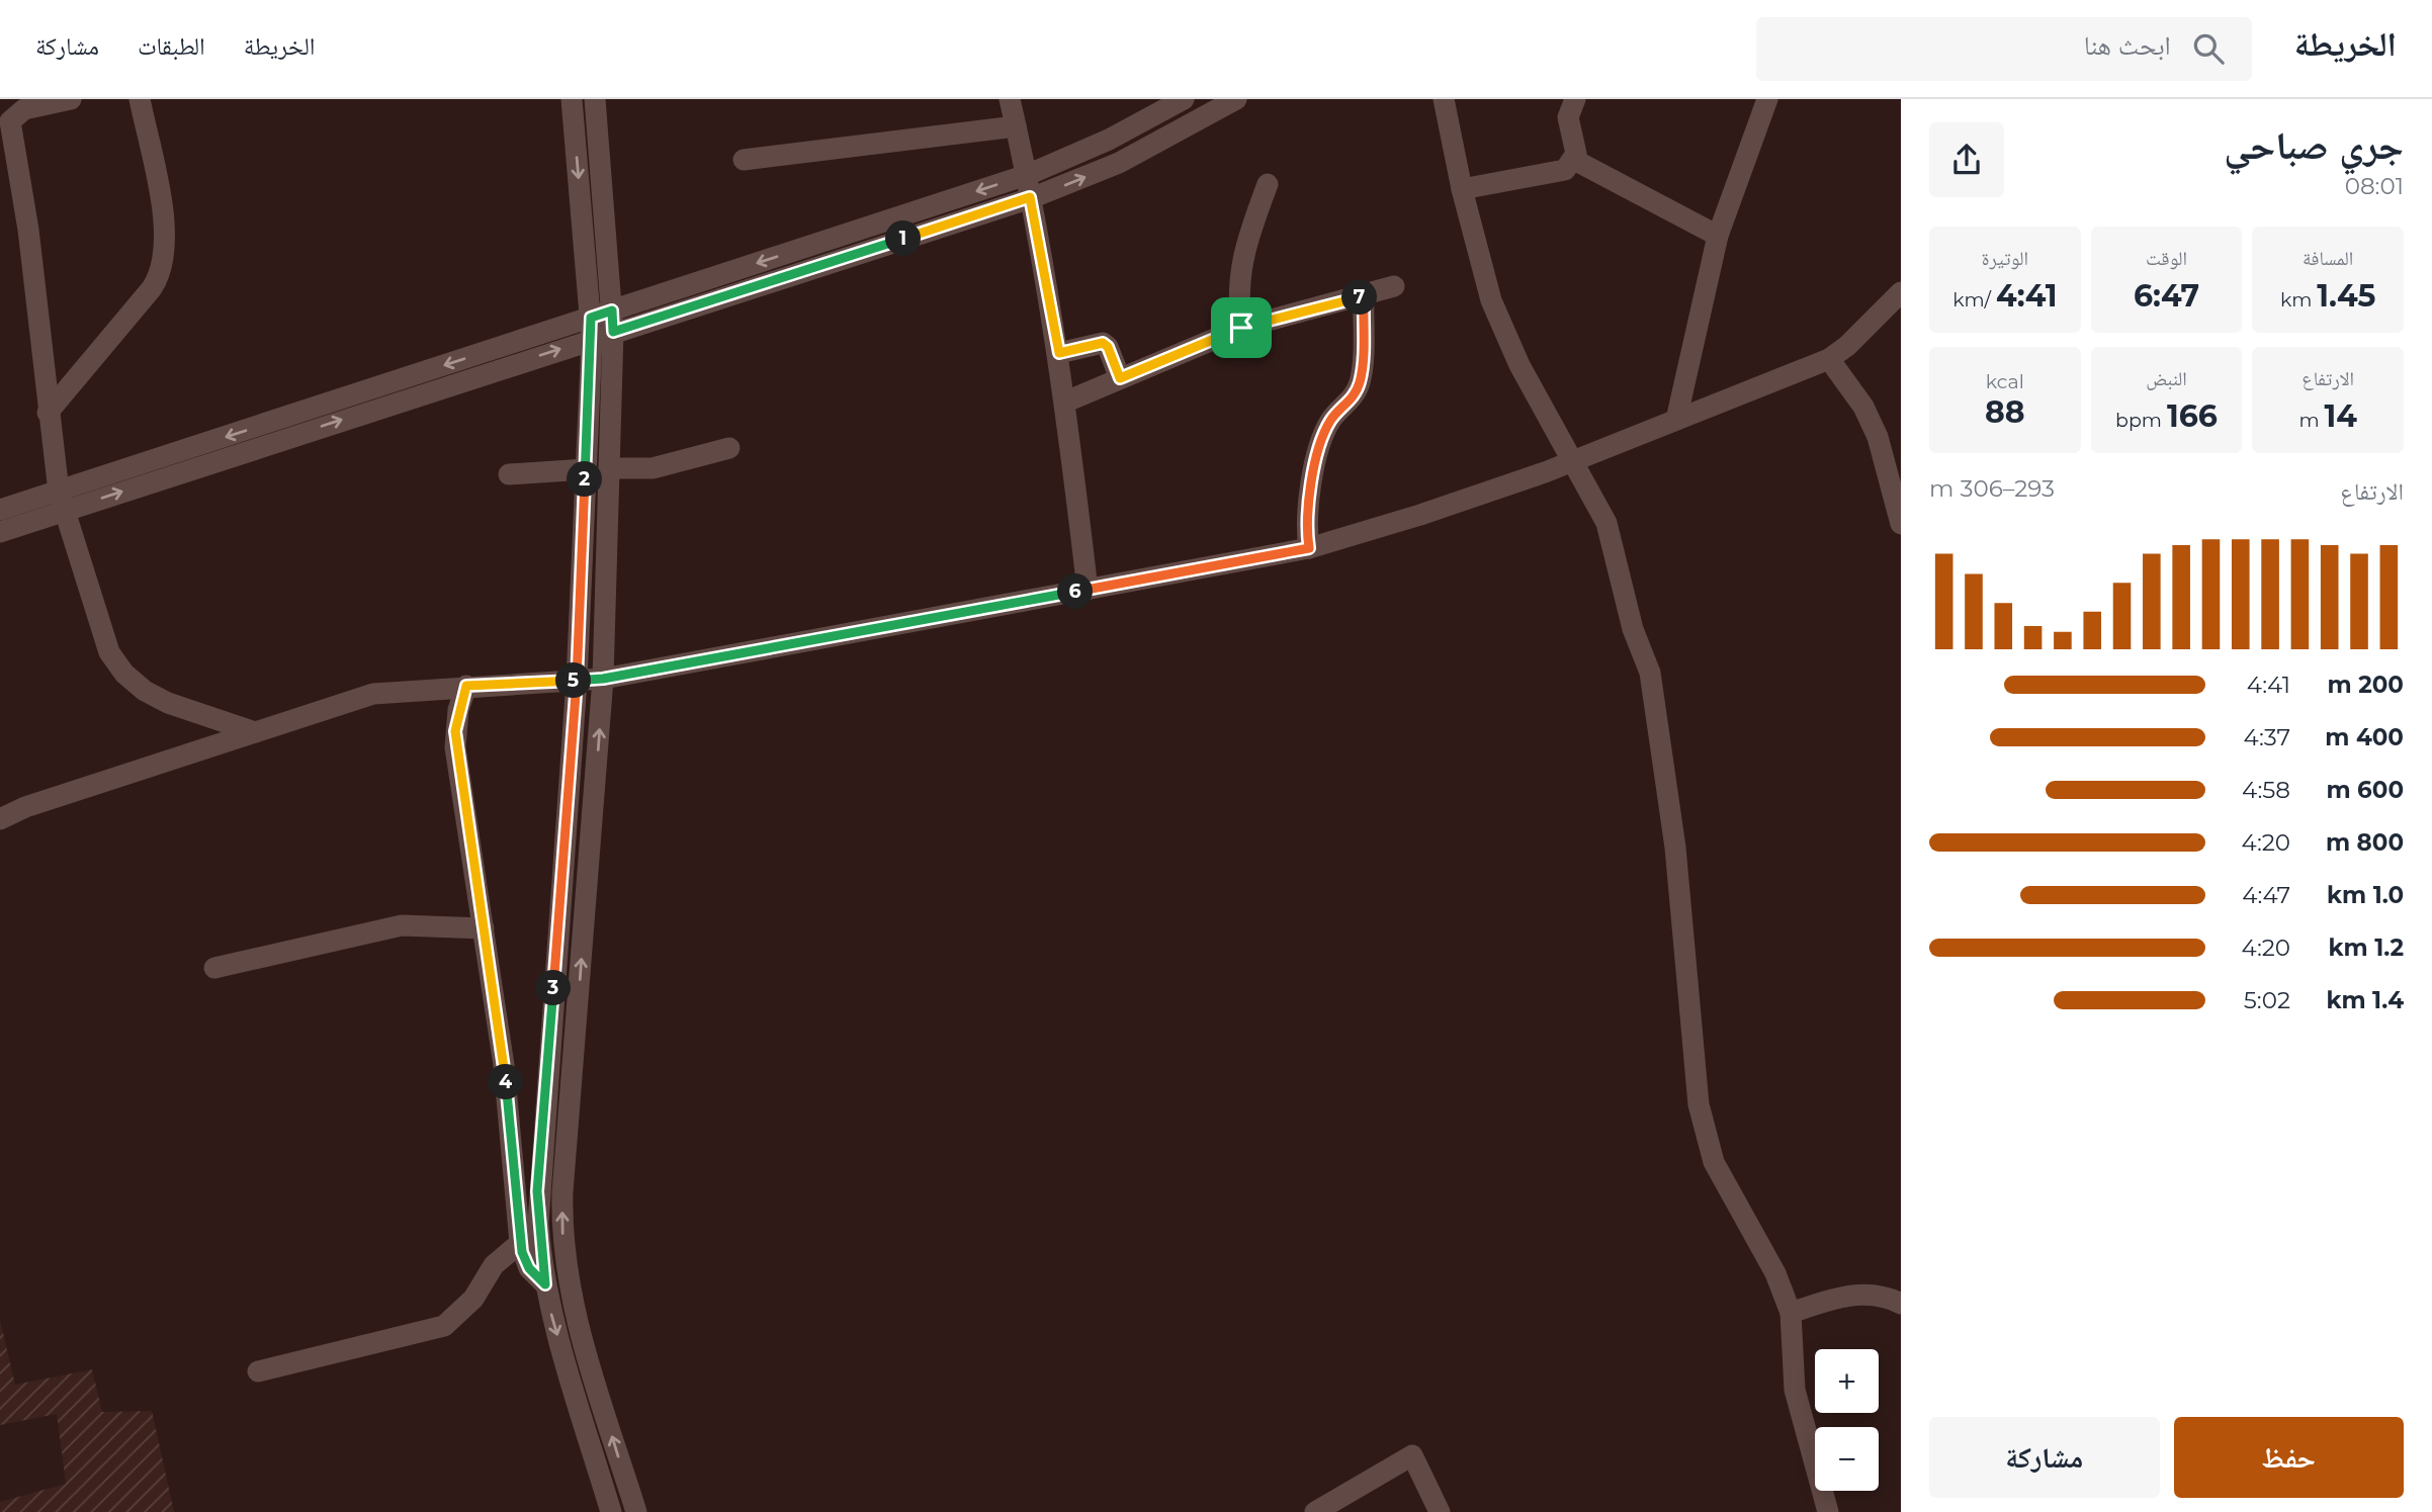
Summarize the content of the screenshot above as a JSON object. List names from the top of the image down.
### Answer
{
  "page": {
    "header": "الخريطة",
    "search": "ابحث هنا",
    "nav": ["الخريطة", "الطبقات", "مشاركة"],
    "heading": ["جري صباحي", "08:01"],
    "stats": [
      ["المسافة", "1.45 km"],
      ["الوقت", "6:47"],
      ["الوتيرة", "4:41 /km"],
      ["الارتفاع", "14 m"],
      ["النبض", "166 bpm"],
      ["kcal", "88"]
    ],
    "pins": [
      "1",
      "7",
      "2",
      "6",
      "5",
      "3",
      "4"
    ],
    "chart": ["الارتفاع", "293–306 m"],
    "list": [
      {
        "name": "200 m",
        "note": "4:41"
      },
      {
        "name": "400 m",
        "note": "4:37"
      },
      {
        "name": "600 m",
        "note": "4:58"
      },
      {
        "name": "800 m",
        "note": "4:20"
      },
      {
        "name": "1.0 km",
        "note": "4:47"
      },
      {
        "name": "1.2 km",
        "note": "4:20"
      },
      {
        "name": "1.4 km",
        "note": "5:02"
      }
    ],
    "map_buttons": ["+", "−"],
    "buttons": ["حفظ", "مشاركة"]
  }
}
